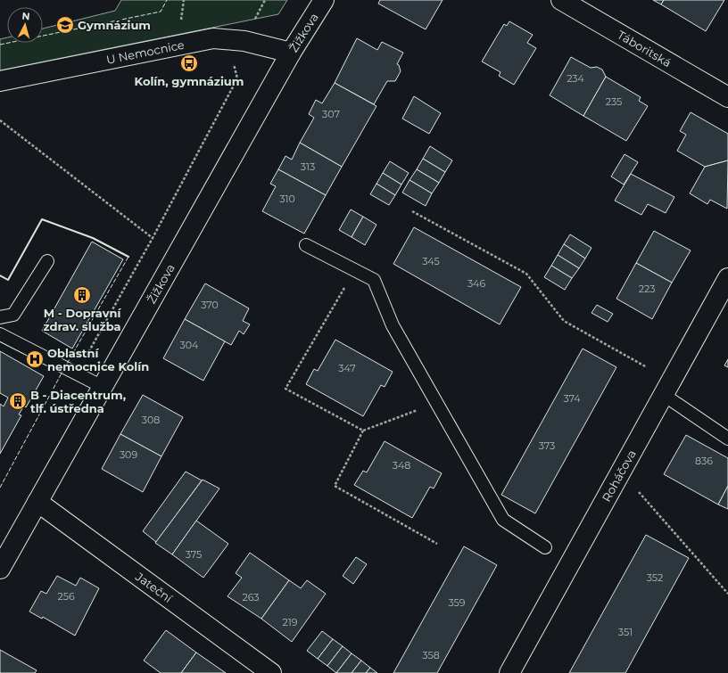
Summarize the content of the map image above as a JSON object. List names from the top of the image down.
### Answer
{
  "streets": {
    "street": [
      "Žižkova",
      "Táboritská",
      "U Nemocnice",
      "Roháčova",
      "Jateční"
    ]
  },
  "crossings": [
    ["Žižkova", "U Nemocnice"],
    ["Žižkova", "Jateční"]
  ],
  "places": {
    "school or university": ["Gymnázium"],
    "bus stop": ["Kolín, gymnázium"],
    "building": ["M - Dopravní zdrav. služba", "B - Diacentrum, tlf. ústředna"],
    "hospital": ["Oblastní nemocnice Kolín"]
  },
  "house_numbers": [
    "234",
    "235",
    "307",
    "313",
    "310",
    "345",
    "346",
    "223",
    "370",
    "304",
    "347",
    "374",
    "308",
    "373",
    "309",
    "836",
    "348",
    "375",
    "352",
    "256",
    "263",
    "359",
    "219",
    "351",
    "358"
  ],
  "north": "top"
}
